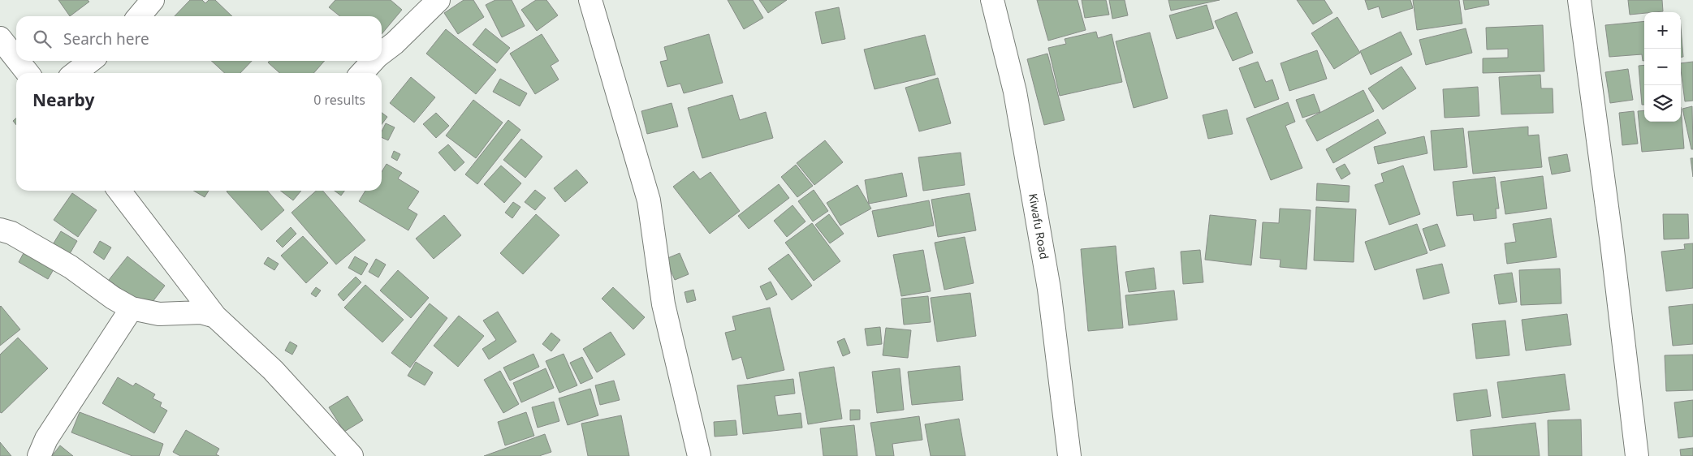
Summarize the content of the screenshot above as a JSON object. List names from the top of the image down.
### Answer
{
  "streets": {
    "street": ["Kiwafu Road"]
  },
  "page": {
    "map_buttons": ["+", "−"],
    "search": "Search here",
    "heading": ["Nearby", "0 results"]
  }
}
